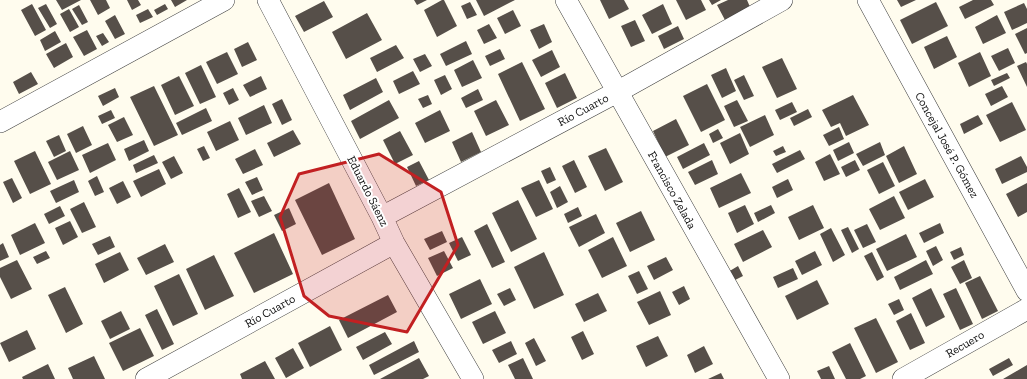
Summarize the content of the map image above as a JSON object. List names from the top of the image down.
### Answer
{
  "streets": {
    "street": [
      "Río Cuarto",
      "Concejal José P. Gómez",
      "Francisco Zelada",
      "Eduardo Sáenz",
      "Recuero"
    ]
  },
  "crossings": [
    ["Río Cuarto", "Francisco Zelada"],
    ["Río Cuarto", "Eduardo Sáenz"]
  ]
}
